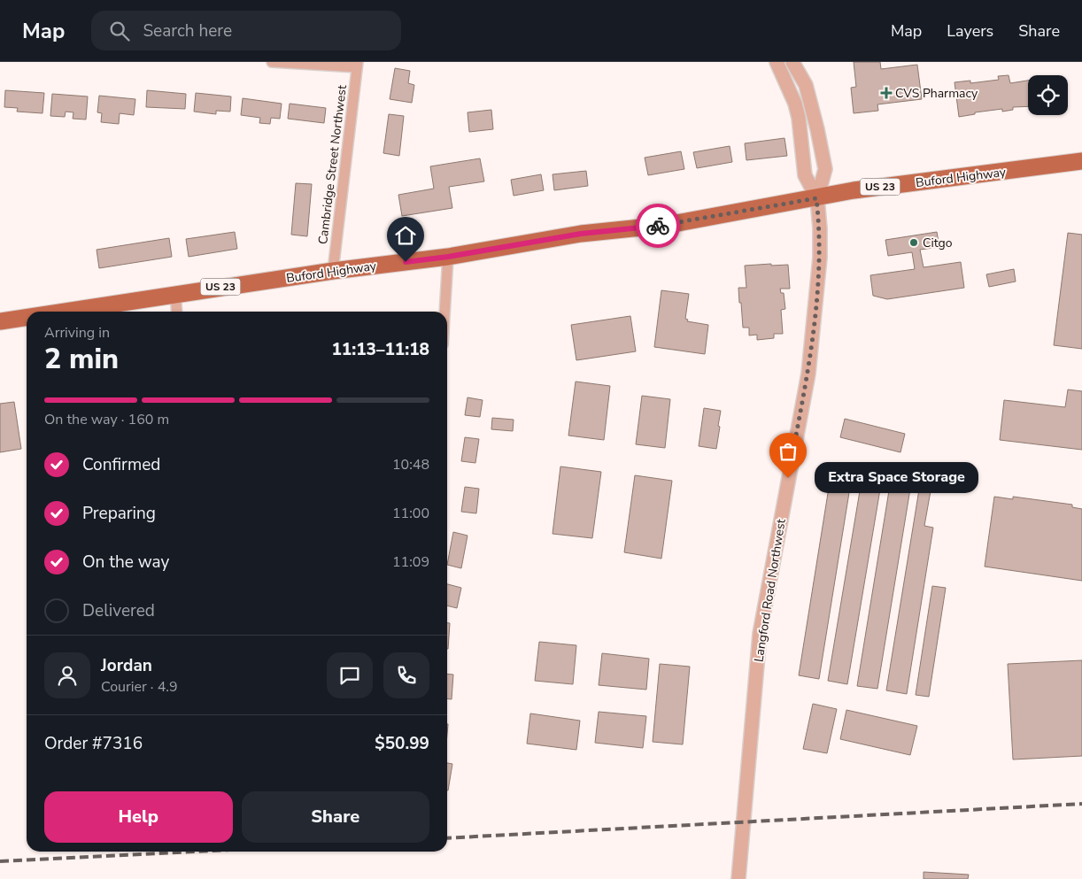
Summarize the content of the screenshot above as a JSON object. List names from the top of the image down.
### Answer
{
  "streets": {
    "main road": ["Buford Highway", "US 23"],
    "street": ["Cambridge Street Northwest", "Langford Road Northwest"]
  },
  "crossings": [
    ["Cambridge Street Northwest", "Buford Highway"],
    ["Buford Highway", "Langford Road Northwest"]
  ],
  "places": {
    "health": ["CVS Pharmacy"],
    "other": ["Citgo", "Extra Space Storage"]
  },
  "page": {
    "header": "Map",
    "search": "Search here",
    "nav": ["Map", "Layers", "Share"],
    "heading": ["2 min", "Arriving in", "11:13–11:18"],
    "panel": [
      "Jordan",
      "Courier · 4.9",
      "Order #7316",
      "$50.99"
    ],
    "bar": "On the way · 160 m",
    "list": [
      ["Confirmed", "10:48"],
      ["Preparing", "11:00"],
      ["On the way", "11:09"],
      "Delivered"
    ],
    "bubble": "Extra Space Storage",
    "buttons": ["Help", "Share"]
  }
}
